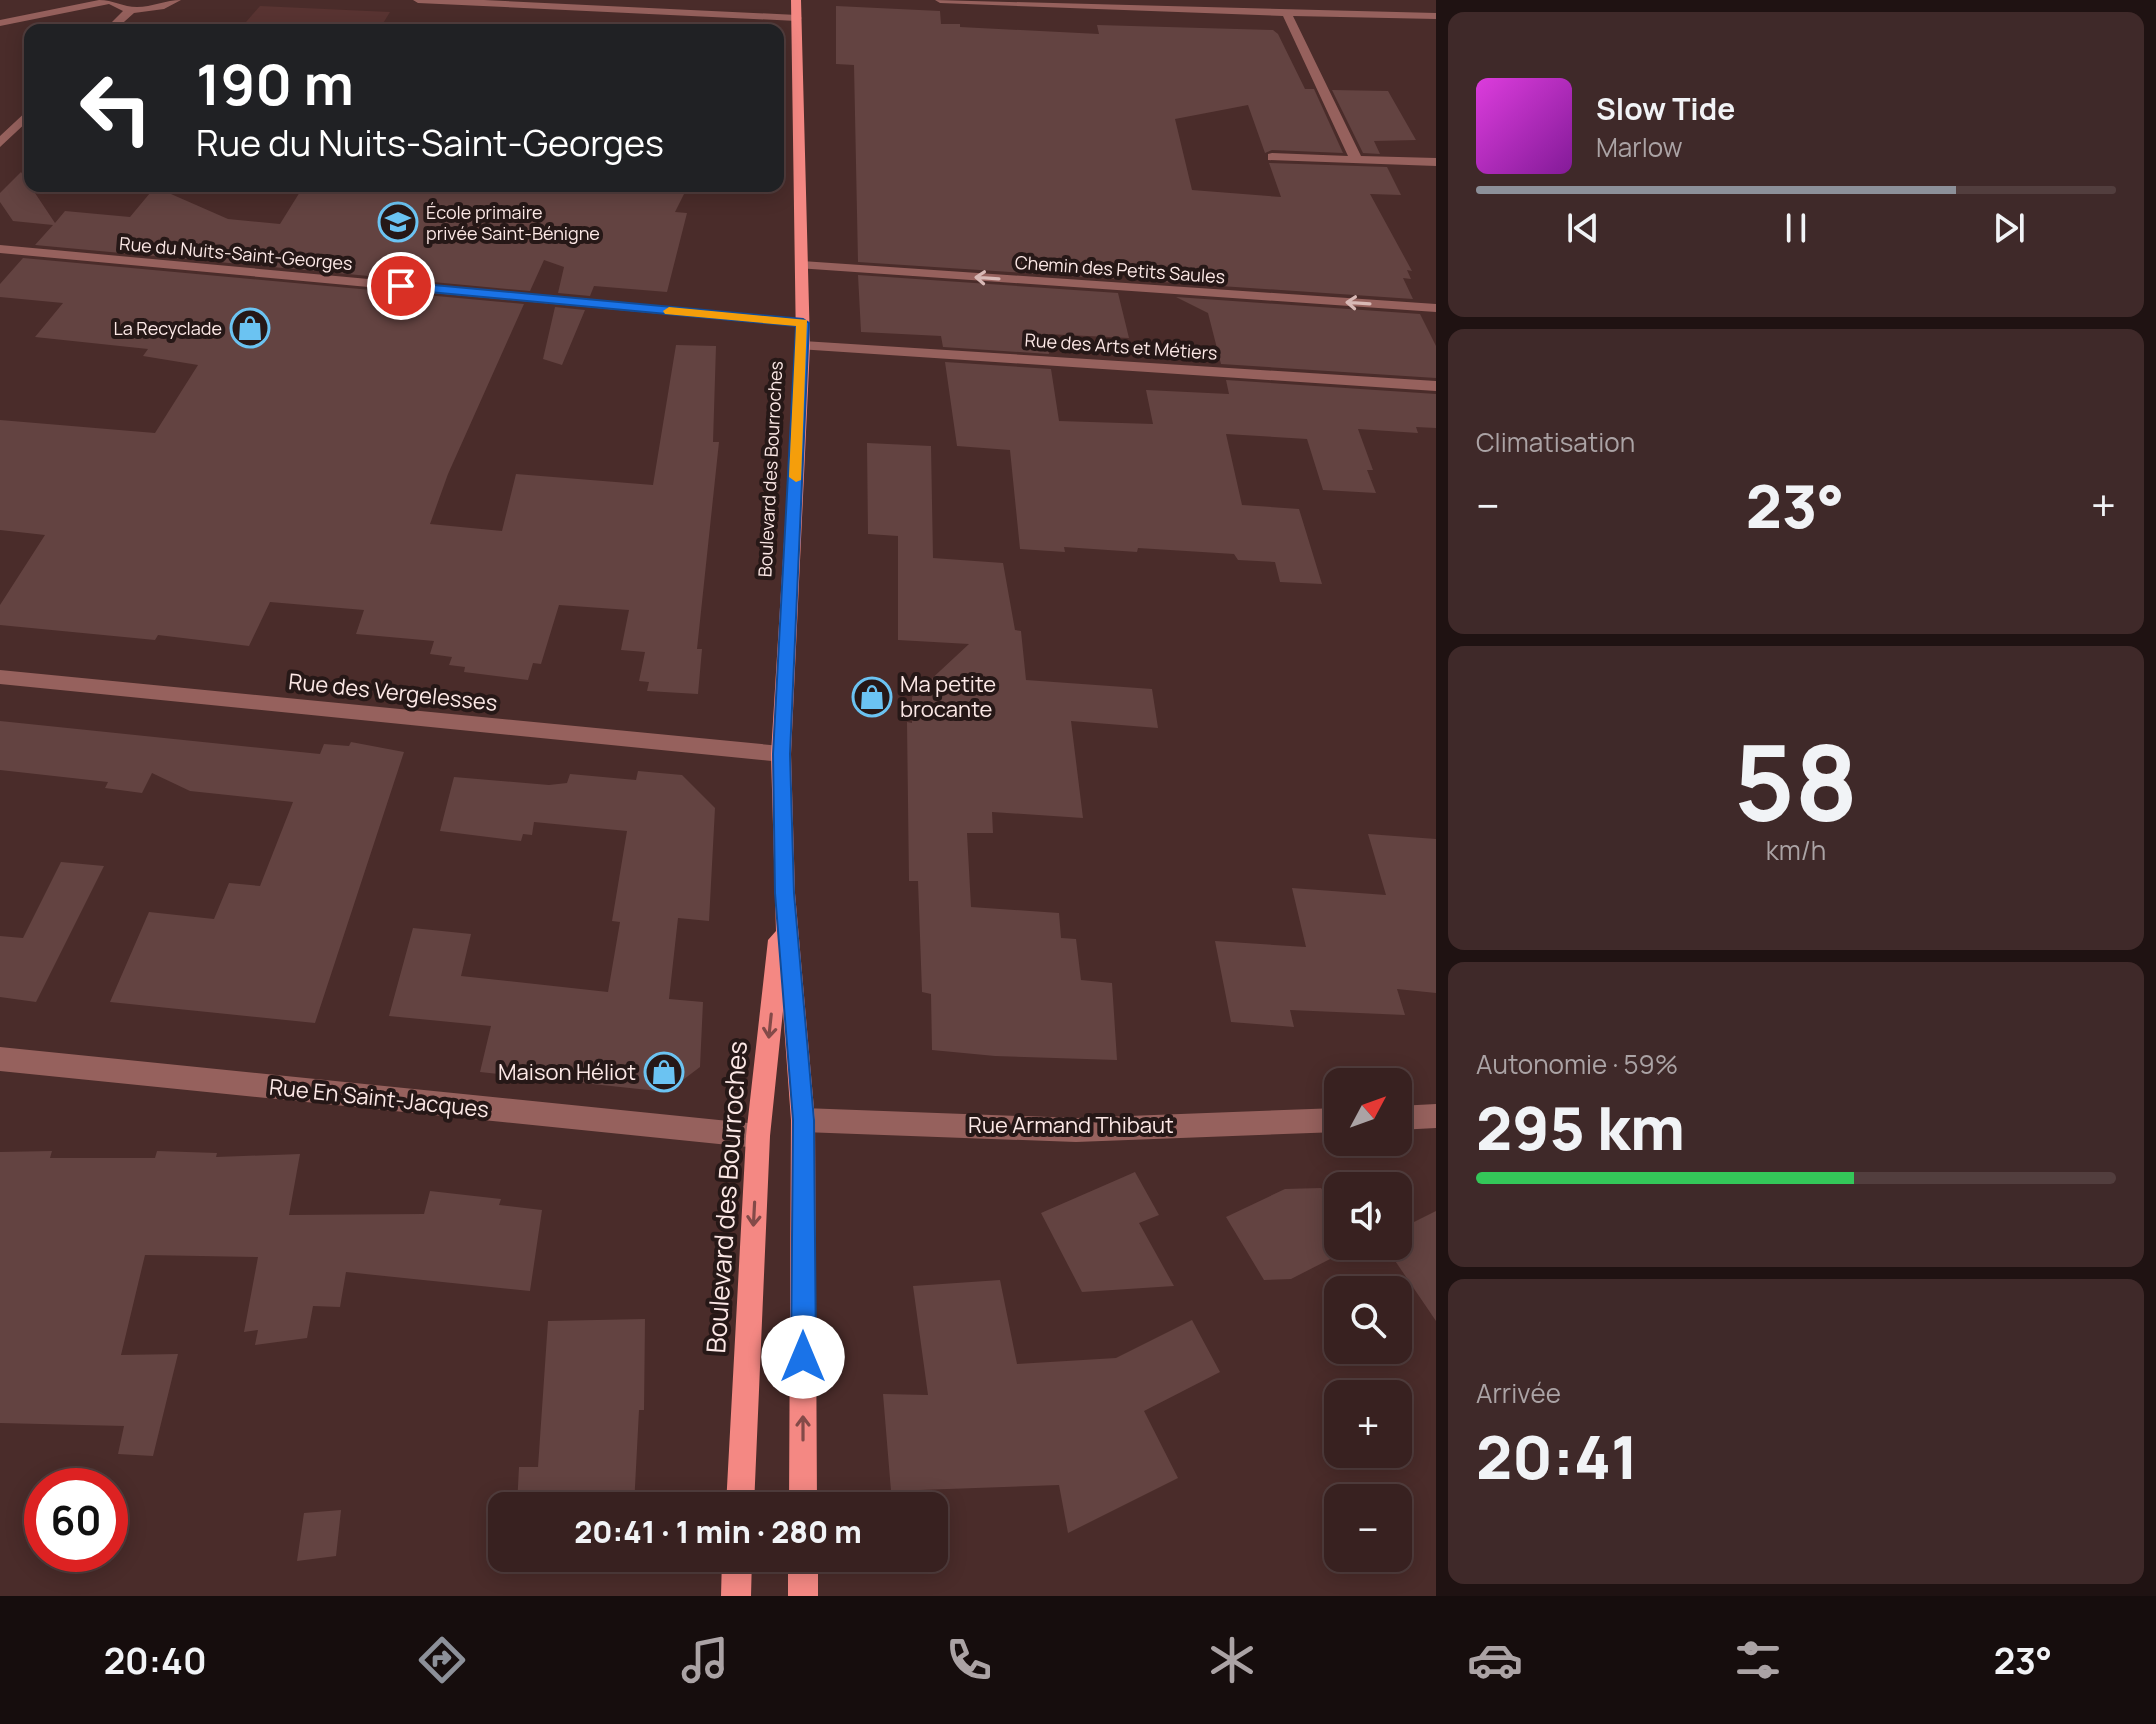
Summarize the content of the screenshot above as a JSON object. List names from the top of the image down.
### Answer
{
  "streets": {
    "main road": ["Boulevard des Bourroches"],
    "street": [
      "Rue du Nuits-Saint-Georges",
      "Chemin des Petits Saules",
      "Rue des Arts et Métiers",
      "Rue des Vergelesses",
      "Rue En Saint-Jacques",
      "Rue Armand Thibaut"
    ]
  },
  "crossings": [
    ["Rue du Nuits-Saint-Georges", "Boulevard des Bourroches"],
    ["Chemin des Petits Saules", "Boulevard des Bourroches"],
    ["Rue des Arts et Métiers", "Boulevard des Bourroches"],
    ["Boulevard des Bourroches", "Rue des Vergelesses"],
    ["Boulevard des Bourroches", "Rue En Saint-Jacques"],
    ["Boulevard des Bourroches", "Rue Armand Thibaut"]
  ],
  "one_way": ["Chemin des Petits Saules"],
  "places": {
    "school or university": ["École primaire privée Saint-Bénigne"],
    "shop": ["La Recyclade", "Ma petite brocante", "Maison Héliot"]
  },
  "north": "top right",
  "page": {
    "turn": ["190 m", "Rue du Nuits-Saint-Georges"],
    "song": ["Slow Tide", "Marlow"],
    "tile": [
      "Climatisation",
      ["58", "km/h"],
      ["Autonomie · 59%", "295 km"],
      ["Arrivée", "20:41"]
    ],
    "heat": ["−", "23°", "+"],
    "map_buttons": ["+", "−"],
    "limit": "60",
    "trip": "20:41 · 1 min · 280 m",
    "tabs": ["20:40", "23°"]
  }
}
